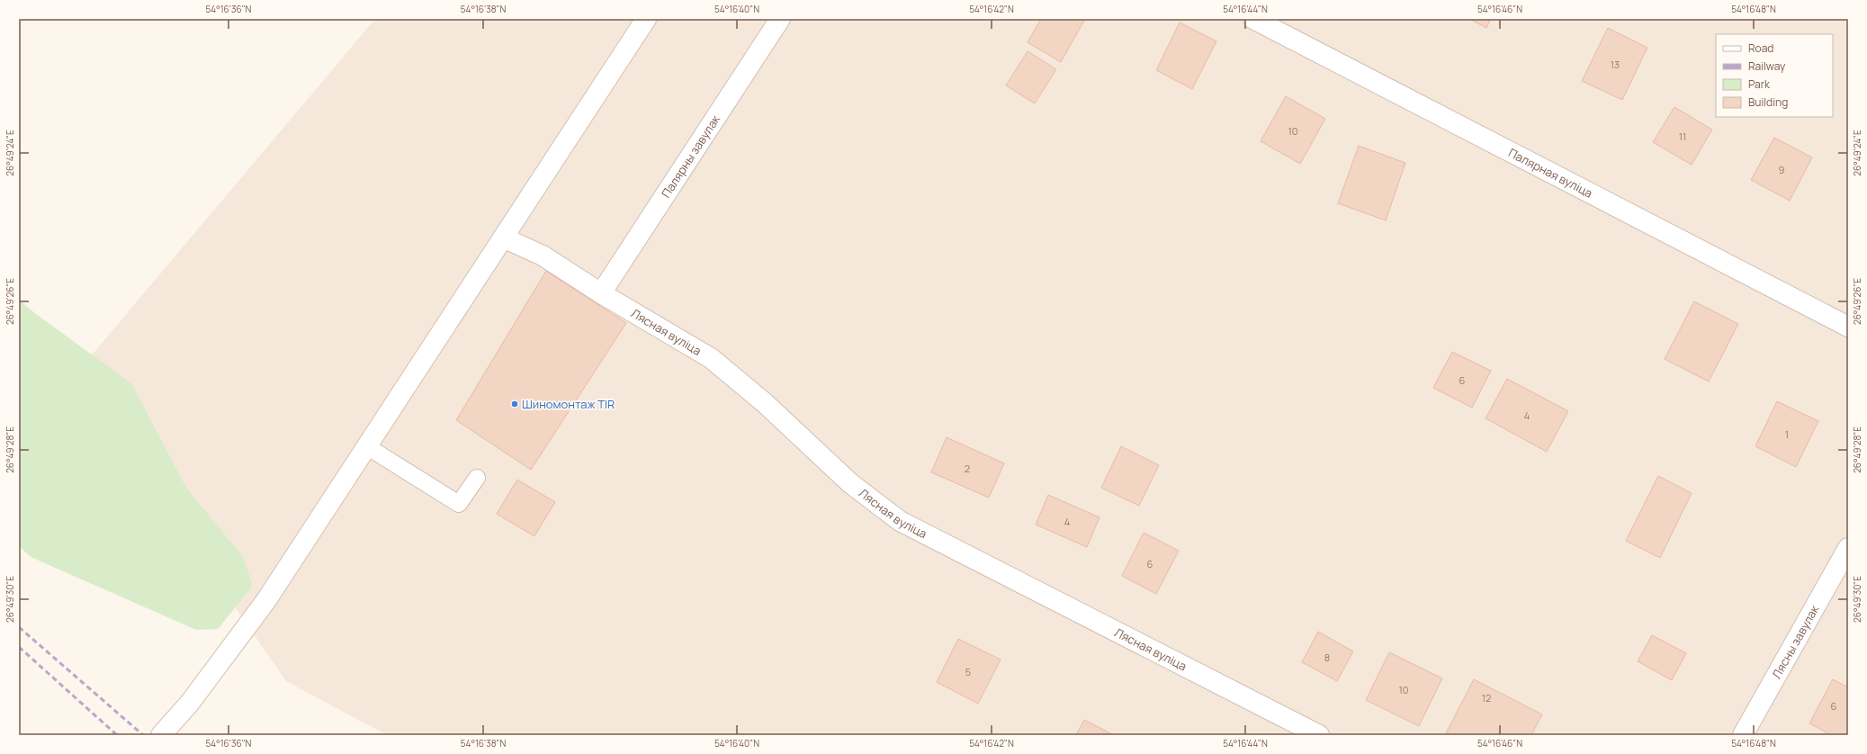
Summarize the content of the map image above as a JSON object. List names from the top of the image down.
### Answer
{
  "streets": {
    "street": [
      "Палярны завулак",
      "Палярная вуліца",
      "Лясная вуліца",
      "Лясны завулак"
    ]
  },
  "crossings": [
    ["Палярны завулак", "Лясная вуліца"]
  ],
  "places": ["Шиномонтаж TIR"],
  "house_numbers": [
    "13",
    "10",
    "11",
    "9",
    "6",
    "4",
    "1",
    "2",
    "4",
    "6",
    "8",
    "5",
    "10",
    "12",
    "6"
  ],
  "legend": [
    "Road",
    "Railway",
    "Park",
    "Building"
  ],
  "coordinates": [
    "54°16'36\"N",
    "54°16'38\"N",
    "54°16'40\"N",
    "54°16'42\"N",
    "54°16'44\"N",
    "54°16'46\"N",
    "54°16'48\"N",
    "26°49'24\"E",
    "26°49'26\"E",
    "26°49'28\"E",
    "26°49'30\"E"
  ]
}
